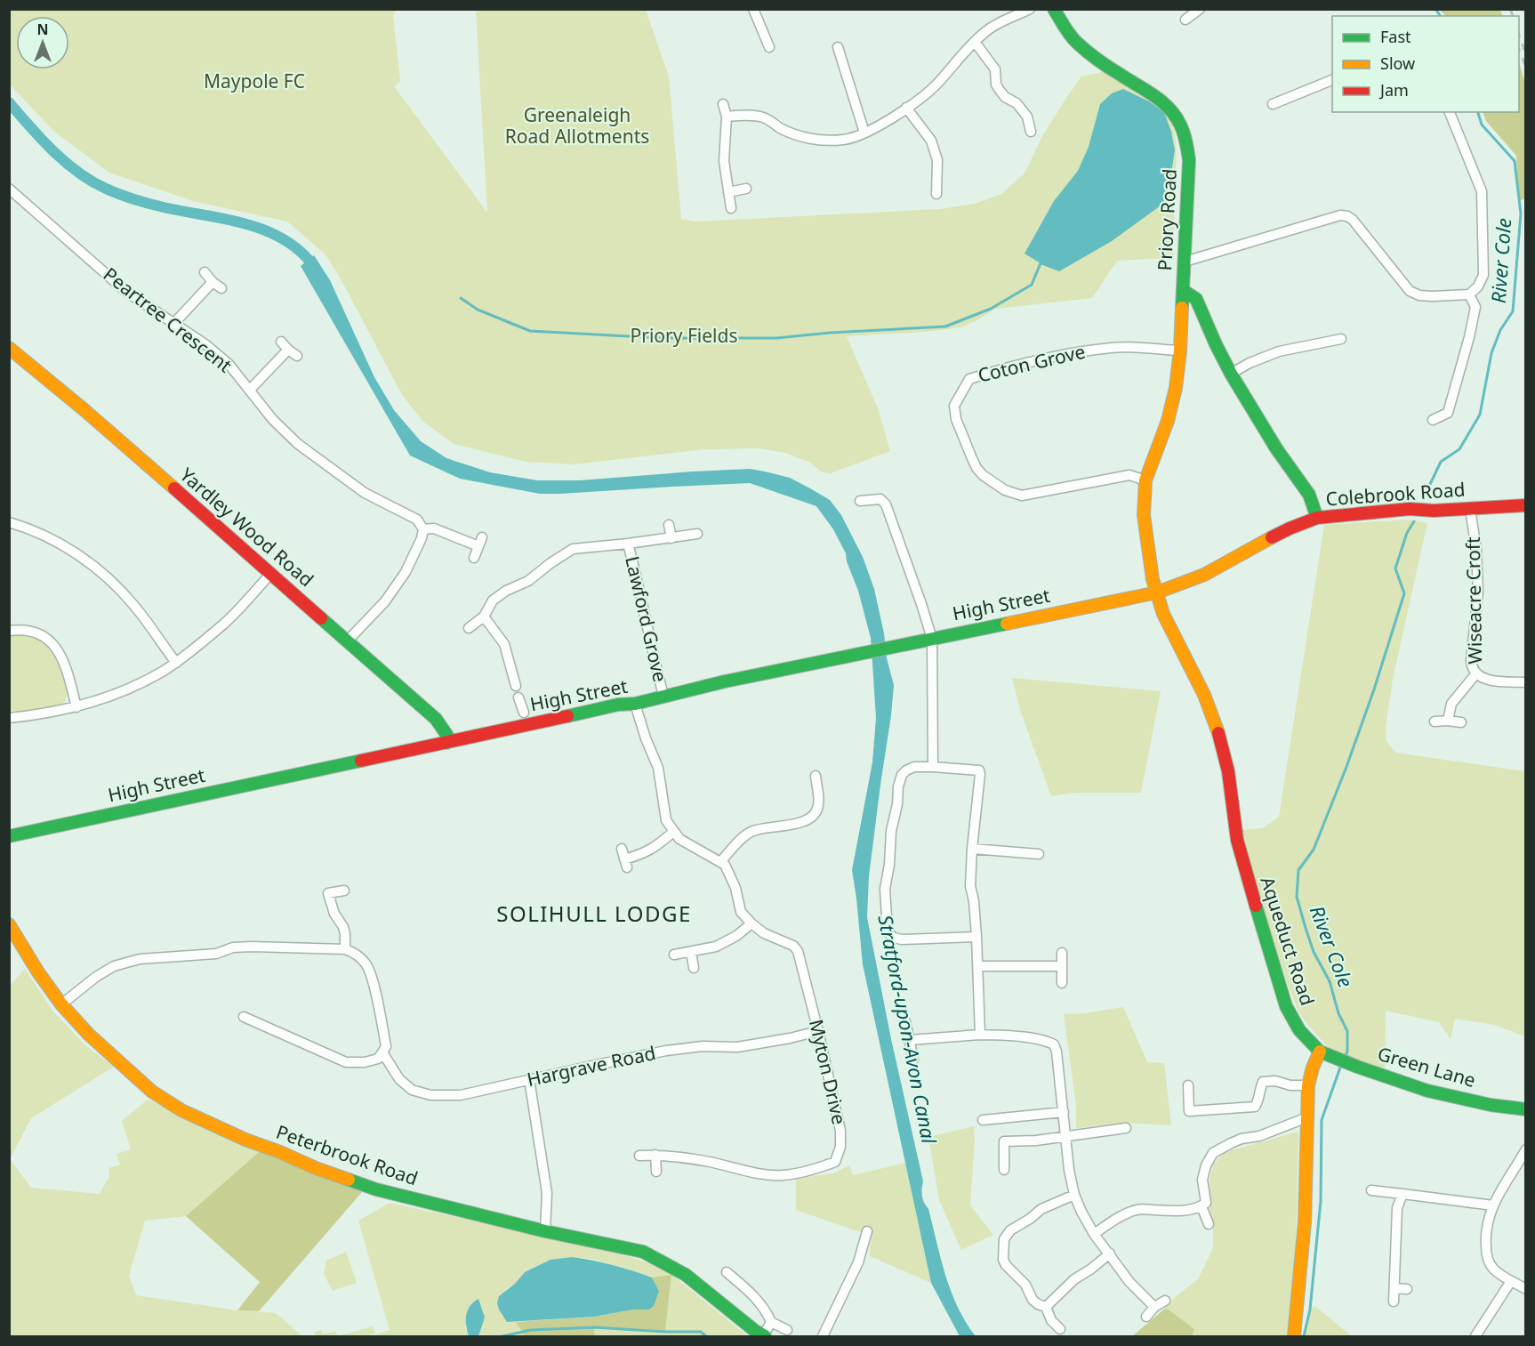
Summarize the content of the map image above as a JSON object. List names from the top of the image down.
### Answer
{
  "streets": {
    "street": [
      "Priory Road",
      "Peartree Crescent",
      "Coton Grove",
      "Colebrook Road",
      "Yardley Wood Road",
      "Wiseacre Croft",
      "High Street",
      "Lawford Grove",
      "Aqueduct Road",
      "Hargrave Road",
      "Green Lane",
      "Myton Drive",
      "Peterbrook Road"
    ]
  },
  "crossings": [
    ["Priory Road", "Colebrook Road"],
    ["Priory Road", "Aqueduct Road"],
    ["Coton Grove", "Aqueduct Road"],
    ["Colebrook Road", "Wiseacre Croft"],
    ["Colebrook Road", "High Street"],
    ["Colebrook Road", "Aqueduct Road"],
    ["Yardley Wood Road", "High Street"],
    ["High Street", "Lawford Grove"],
    ["High Street", "Aqueduct Road"],
    ["Aqueduct Road", "Green Lane"],
    ["Hargrave Road", "Myton Drive"]
  ],
  "districts": ["SOLIHULL LODGE"],
  "water": ["River Cole", "Stratford-upon-Avon Canal"],
  "parks": ["Maypole FC", "Greenaleigh Road Allotments", "Priory Fields"],
  "legend": ["Fast", "Slow", "Jam"],
  "north": "top"
}
